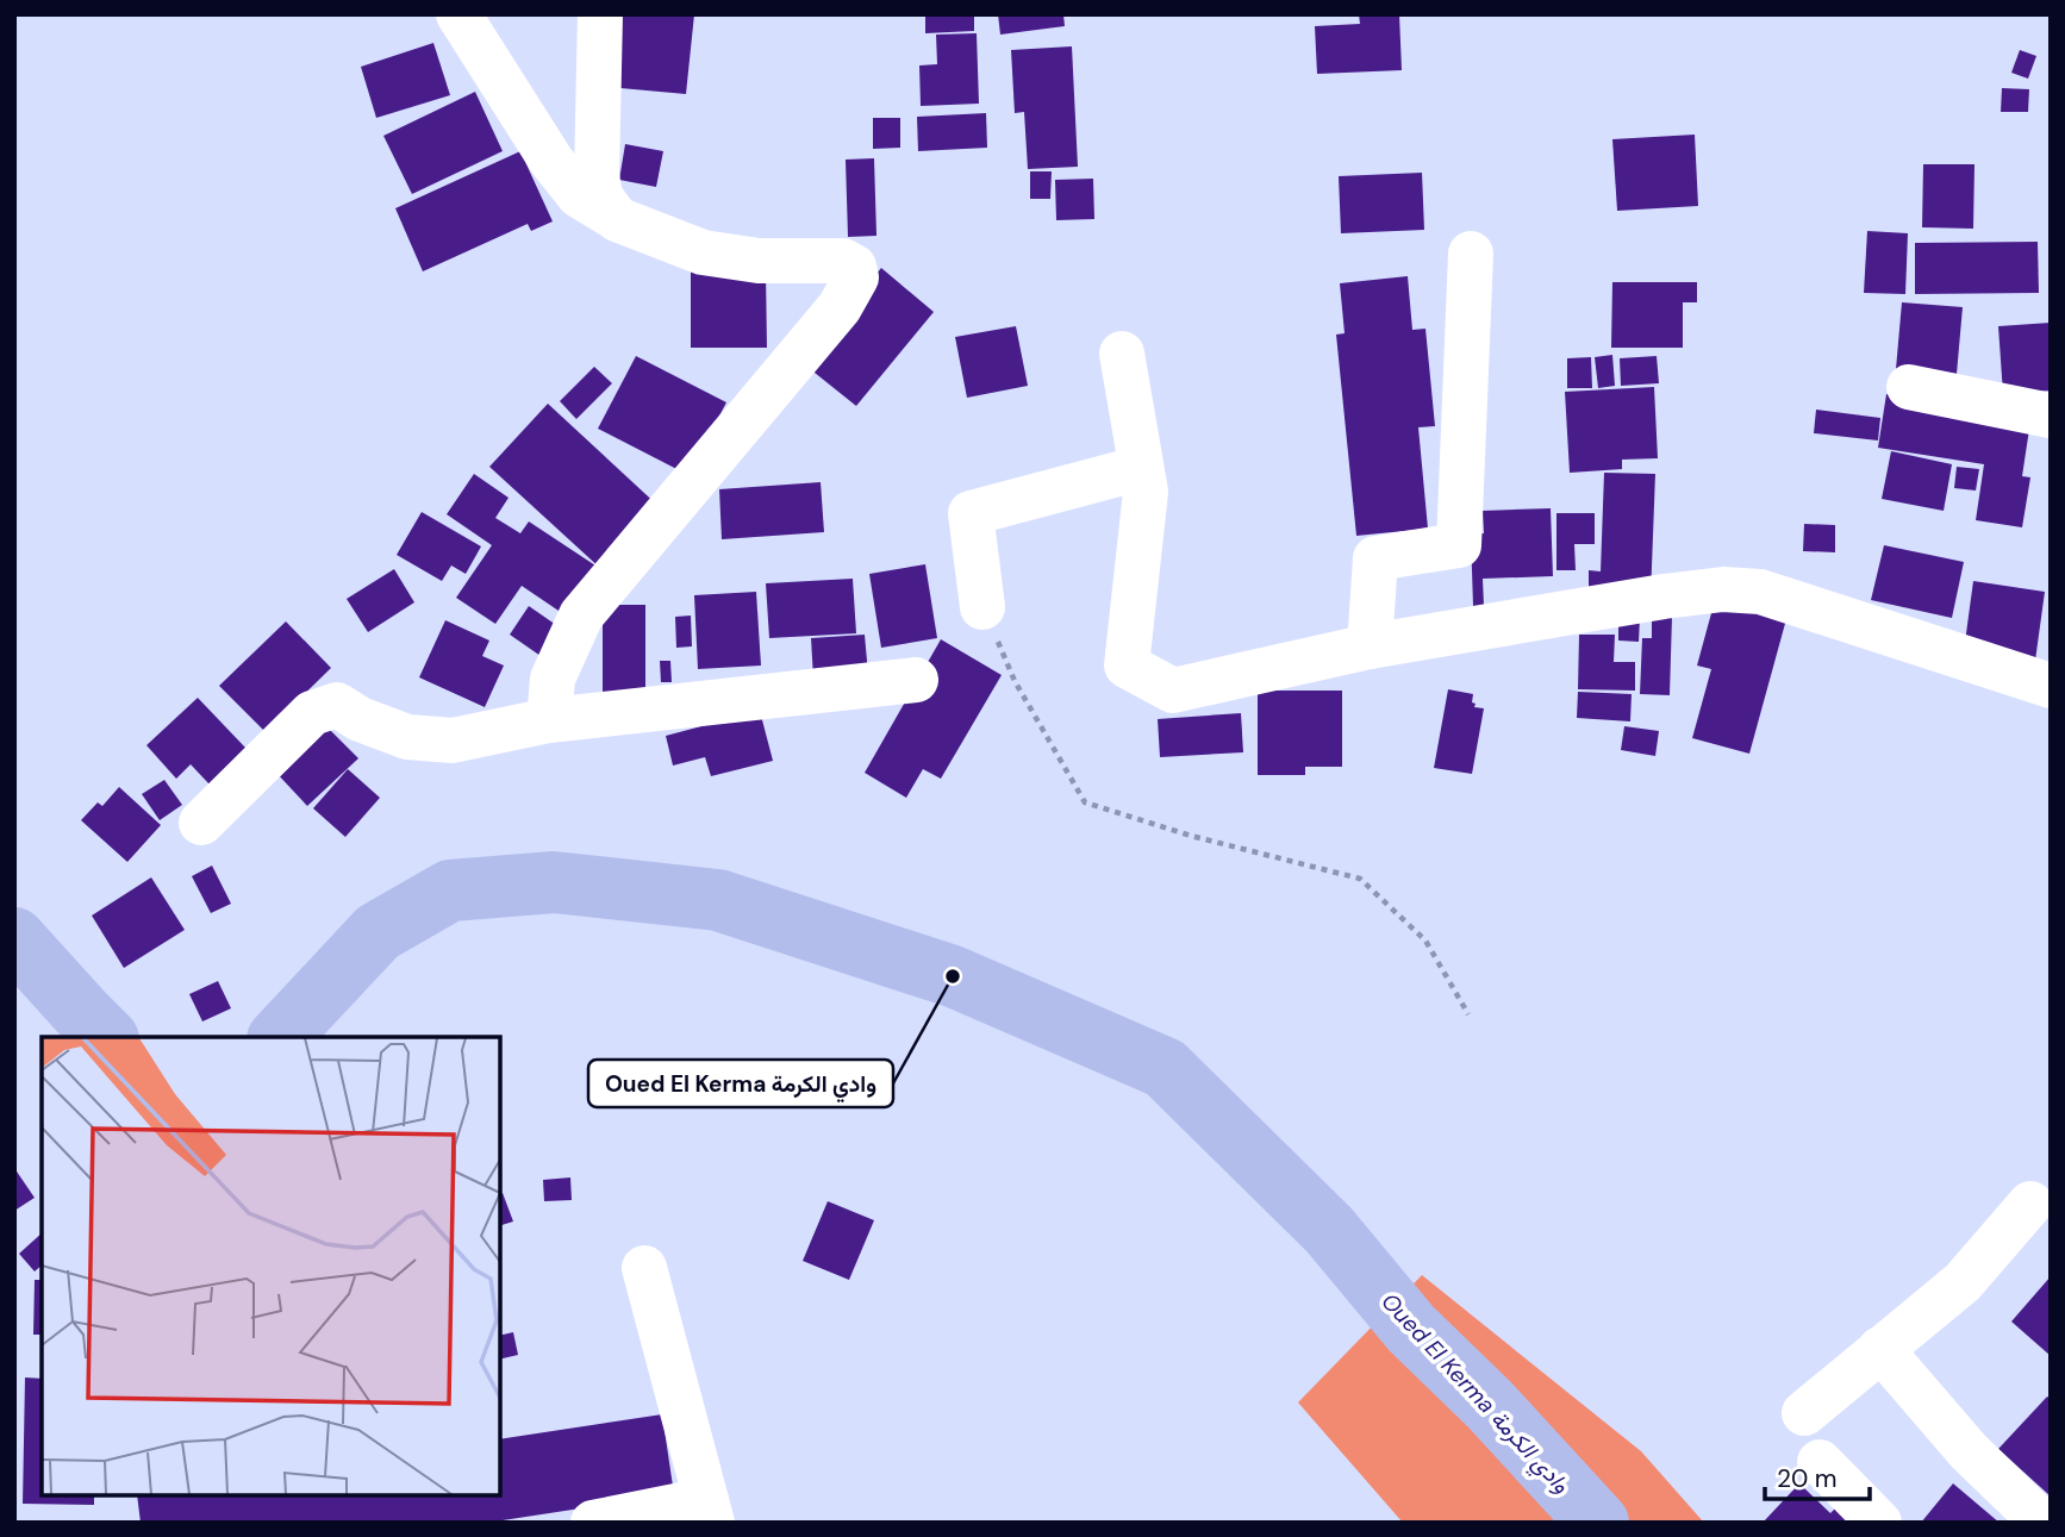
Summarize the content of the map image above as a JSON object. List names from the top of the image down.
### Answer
{
  "water": ["Oued El Kerma وادي الكرمة"],
  "places": ["Oued El Kerma وادي الكرمة"],
  "scale_bar": "20 m"
}
